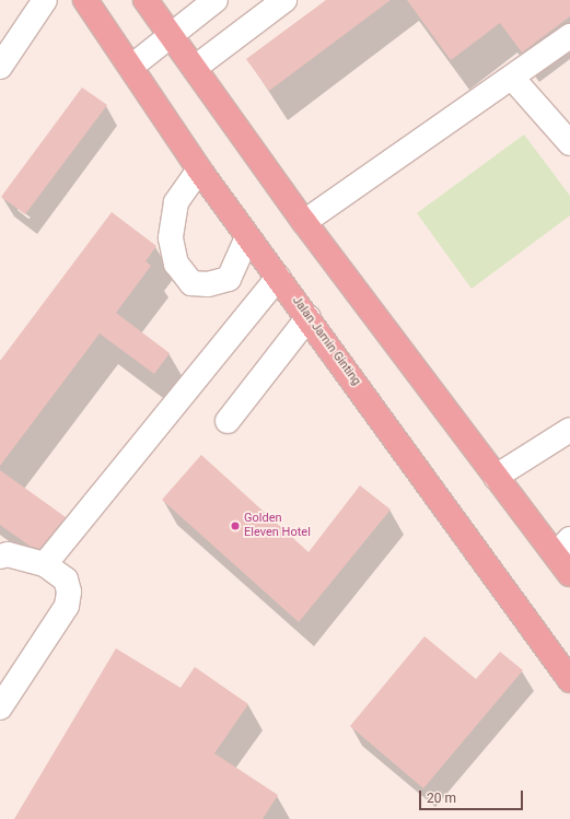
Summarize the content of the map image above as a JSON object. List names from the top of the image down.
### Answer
{
  "streets": {
    "highway": ["Jalan Jamin Ginting"]
  },
  "places": ["Golden Eleven Hotel"],
  "scale_bar": "20 m"
}
